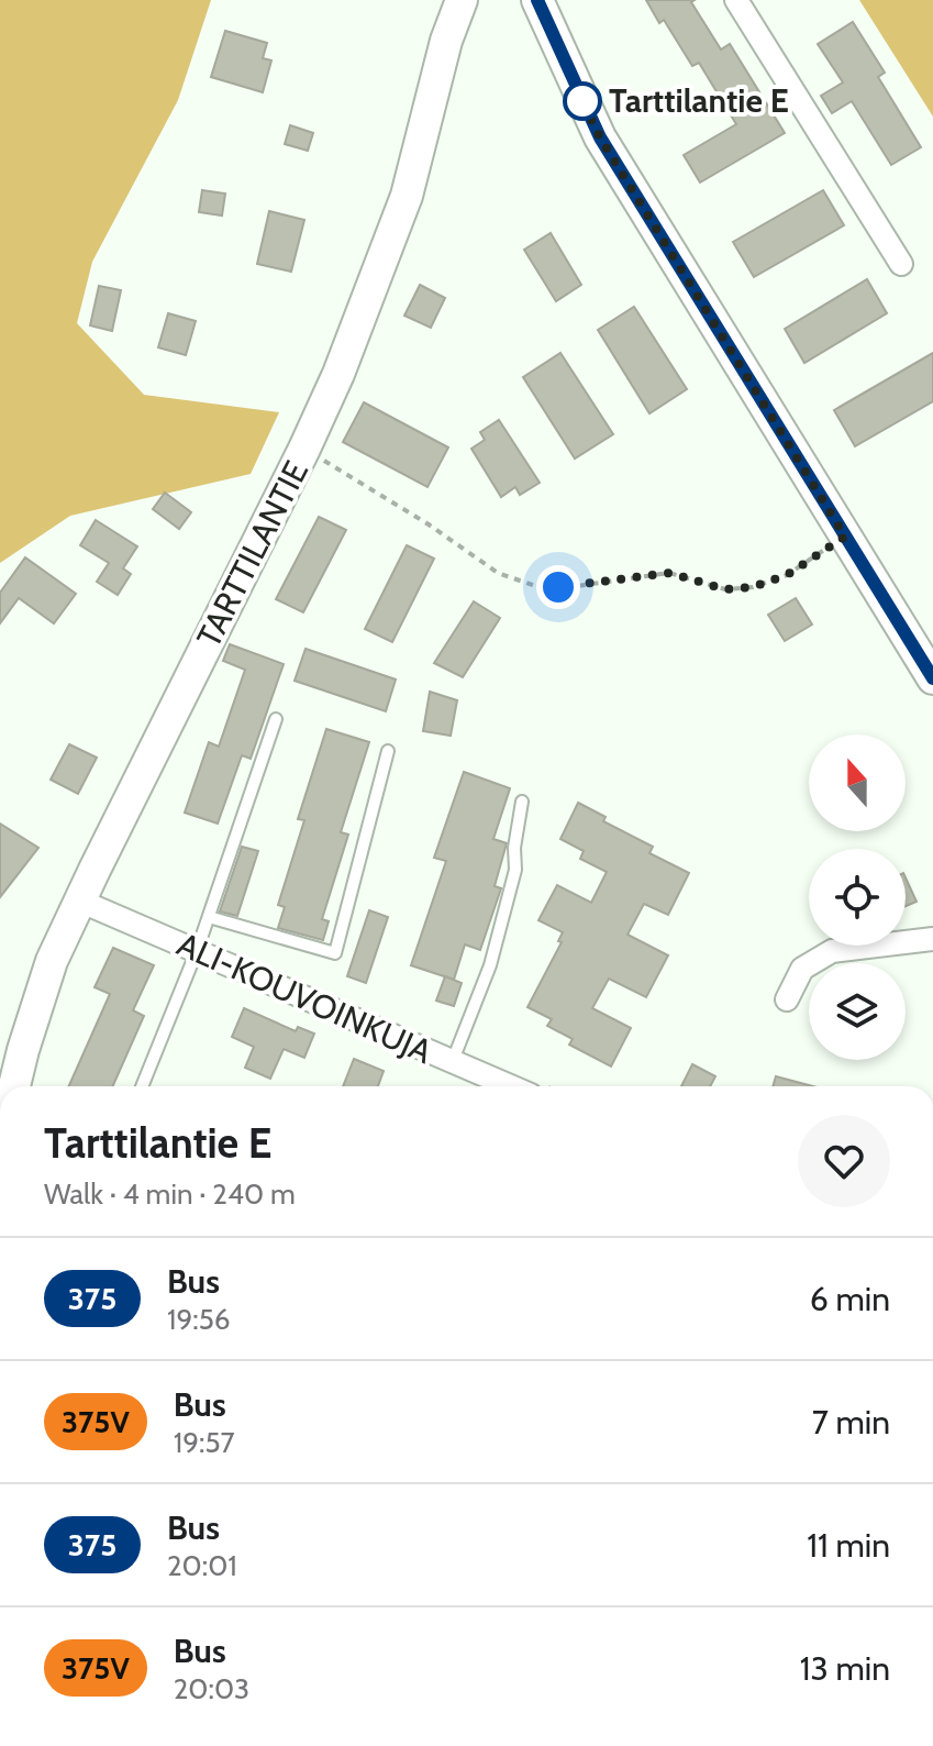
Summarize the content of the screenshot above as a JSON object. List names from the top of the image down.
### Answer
{
  "streets": {
    "street": ["TARTTILANTIE", "ALI-KOUVOINKUJA"]
  },
  "crossings": [
    ["TARTTILANTIE", "ALI-KOUVOINKUJA"]
  ],
  "places": ["Tarttilantie E"],
  "lines": ["bus line 375"],
  "north": "top",
  "page": {
    "heading": ["Tarttilantie E", "Walk · 4 min · 240 m"],
    "list": [
      {
        "mark": "375",
        "name": "Bus",
        "note": "19:56",
        "value": "6 min"
      },
      {
        "mark": "375V",
        "name": "Bus",
        "note": "19:57",
        "value": "7 min"
      },
      {
        "mark": "375",
        "name": "Bus",
        "note": "20:01",
        "value": "11 min"
      },
      {
        "mark": "375V",
        "name": "Bus",
        "note": "20:03",
        "value": "13 min"
      }
    ]
  }
}
